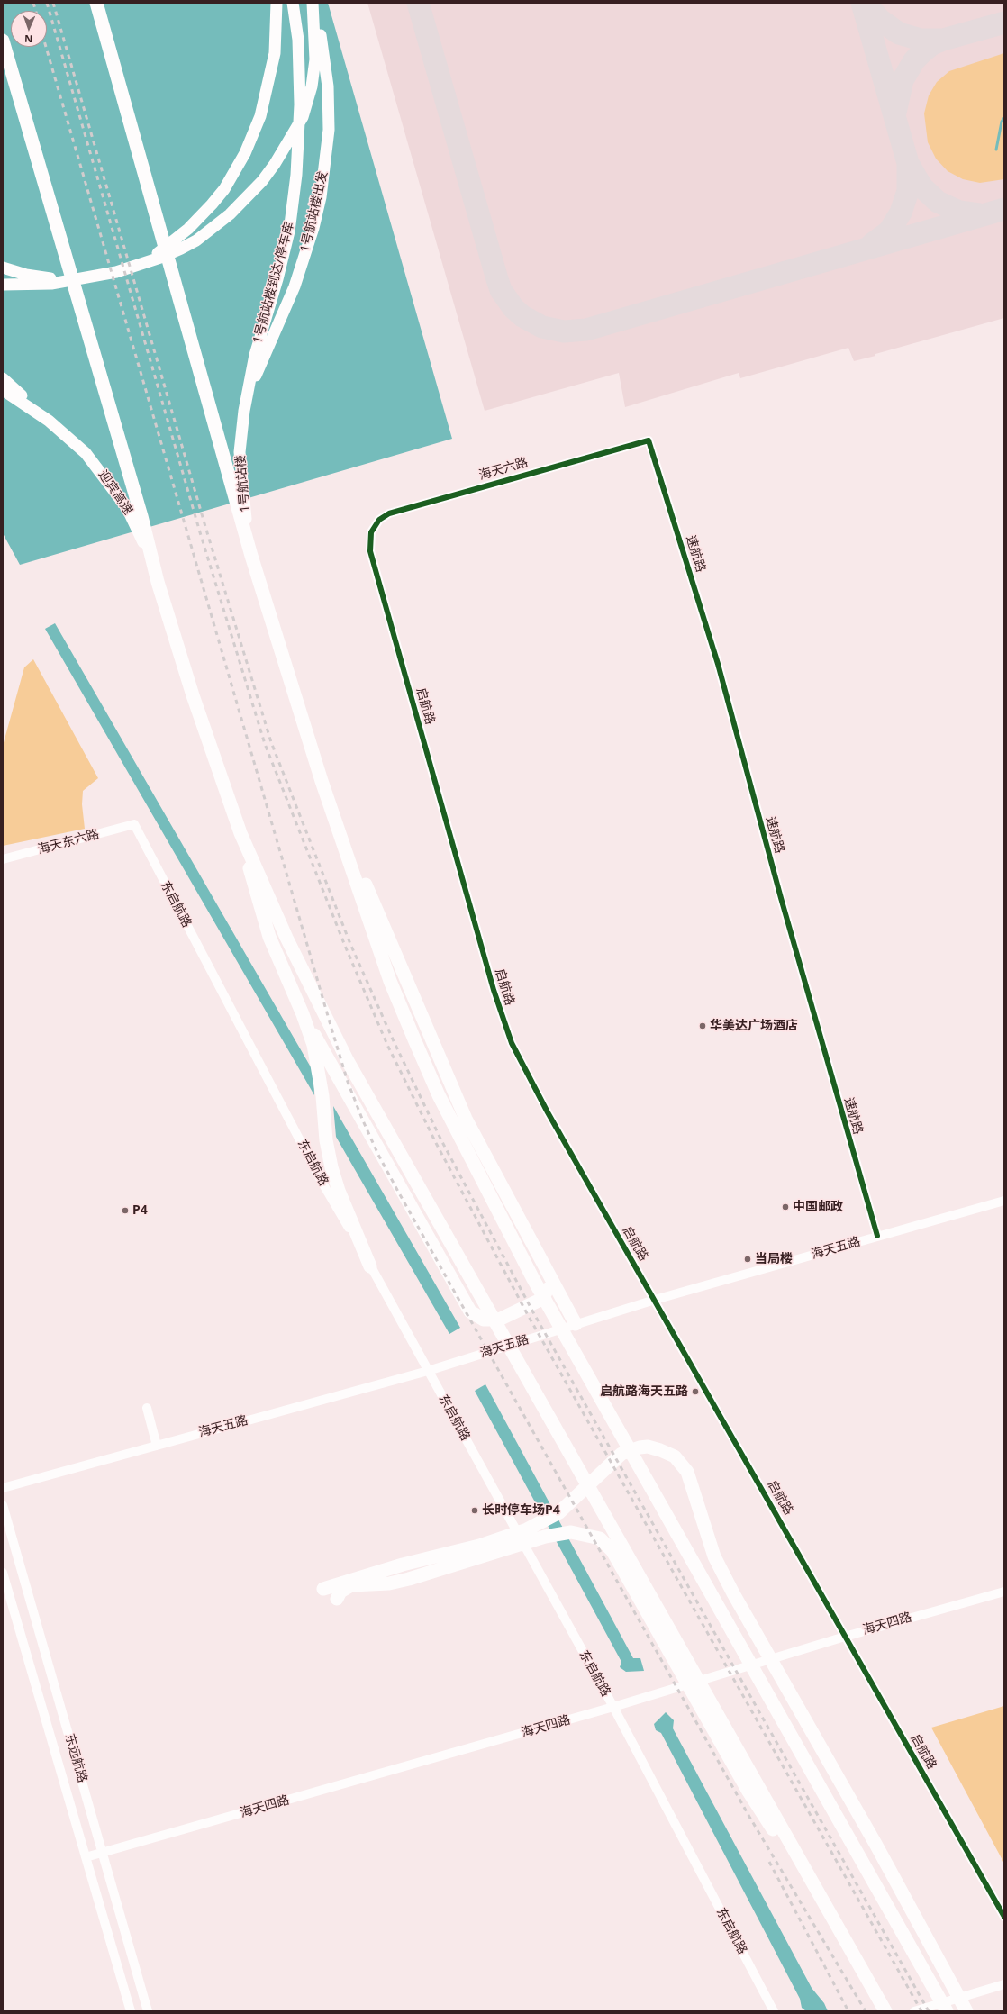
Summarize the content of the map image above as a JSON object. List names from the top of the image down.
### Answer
{
  "streets": {
    "main road": [
      "1号航站楼出发",
      "1号航站楼到达/停车库",
      "1号航站楼",
      "迎宾高速"
    ],
    "street": [
      "海天六路",
      "速航路",
      "启航路",
      "海天东六路",
      "东启航路",
      "海天五路",
      "海天四路",
      "东远航路"
    ]
  },
  "crossings": [
    ["1号航站楼出发", "1号航站楼到达/停车库"],
    ["1号航站楼出发", "1号航站楼"],
    ["1号航站楼到达/停车库", "1号航站楼"],
    ["海天六路", "速航路"],
    ["海天六路", "启航路"],
    ["速航路", "海天五路"],
    ["启航路", "海天五路"],
    ["启航路", "海天四路"],
    ["海天东六路", "东启航路"],
    ["东启航路", "海天五路"],
    ["东启航路", "海天四路"],
    ["海天四路", "东远航路"]
  ],
  "places": [
    "华美达广场酒店",
    "中国邮政",
    "P4",
    "当局楼",
    "启航路海天五路",
    "长时停车场P4"
  ],
  "north": "bottom"
}
